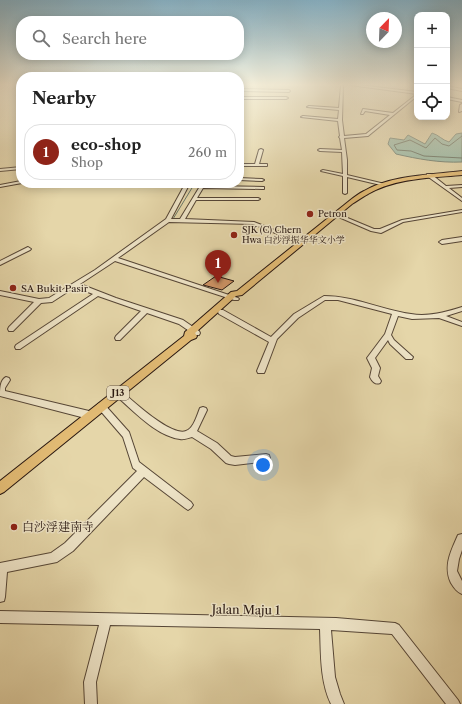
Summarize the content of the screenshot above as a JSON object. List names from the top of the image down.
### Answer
{
  "streets": {
    "main road": ["J13"],
    "street": ["Jalan Maju 1"]
  },
  "places": [
    "Petron",
    "SJK (C) Chern Hwa 白沙浮振华华文小学",
    "SA Bukit Pasir",
    "白沙浮建南寺"
  ],
  "north": "top right",
  "page": {
    "map_buttons": ["+", "−"],
    "search": "Search here",
    "heading": "Nearby",
    "list": [
      {
        "mark": "1",
        "name": "eco-shop",
        "note": "Shop",
        "value": "260 m"
      }
    ],
    "pins": "1"
  }
}
